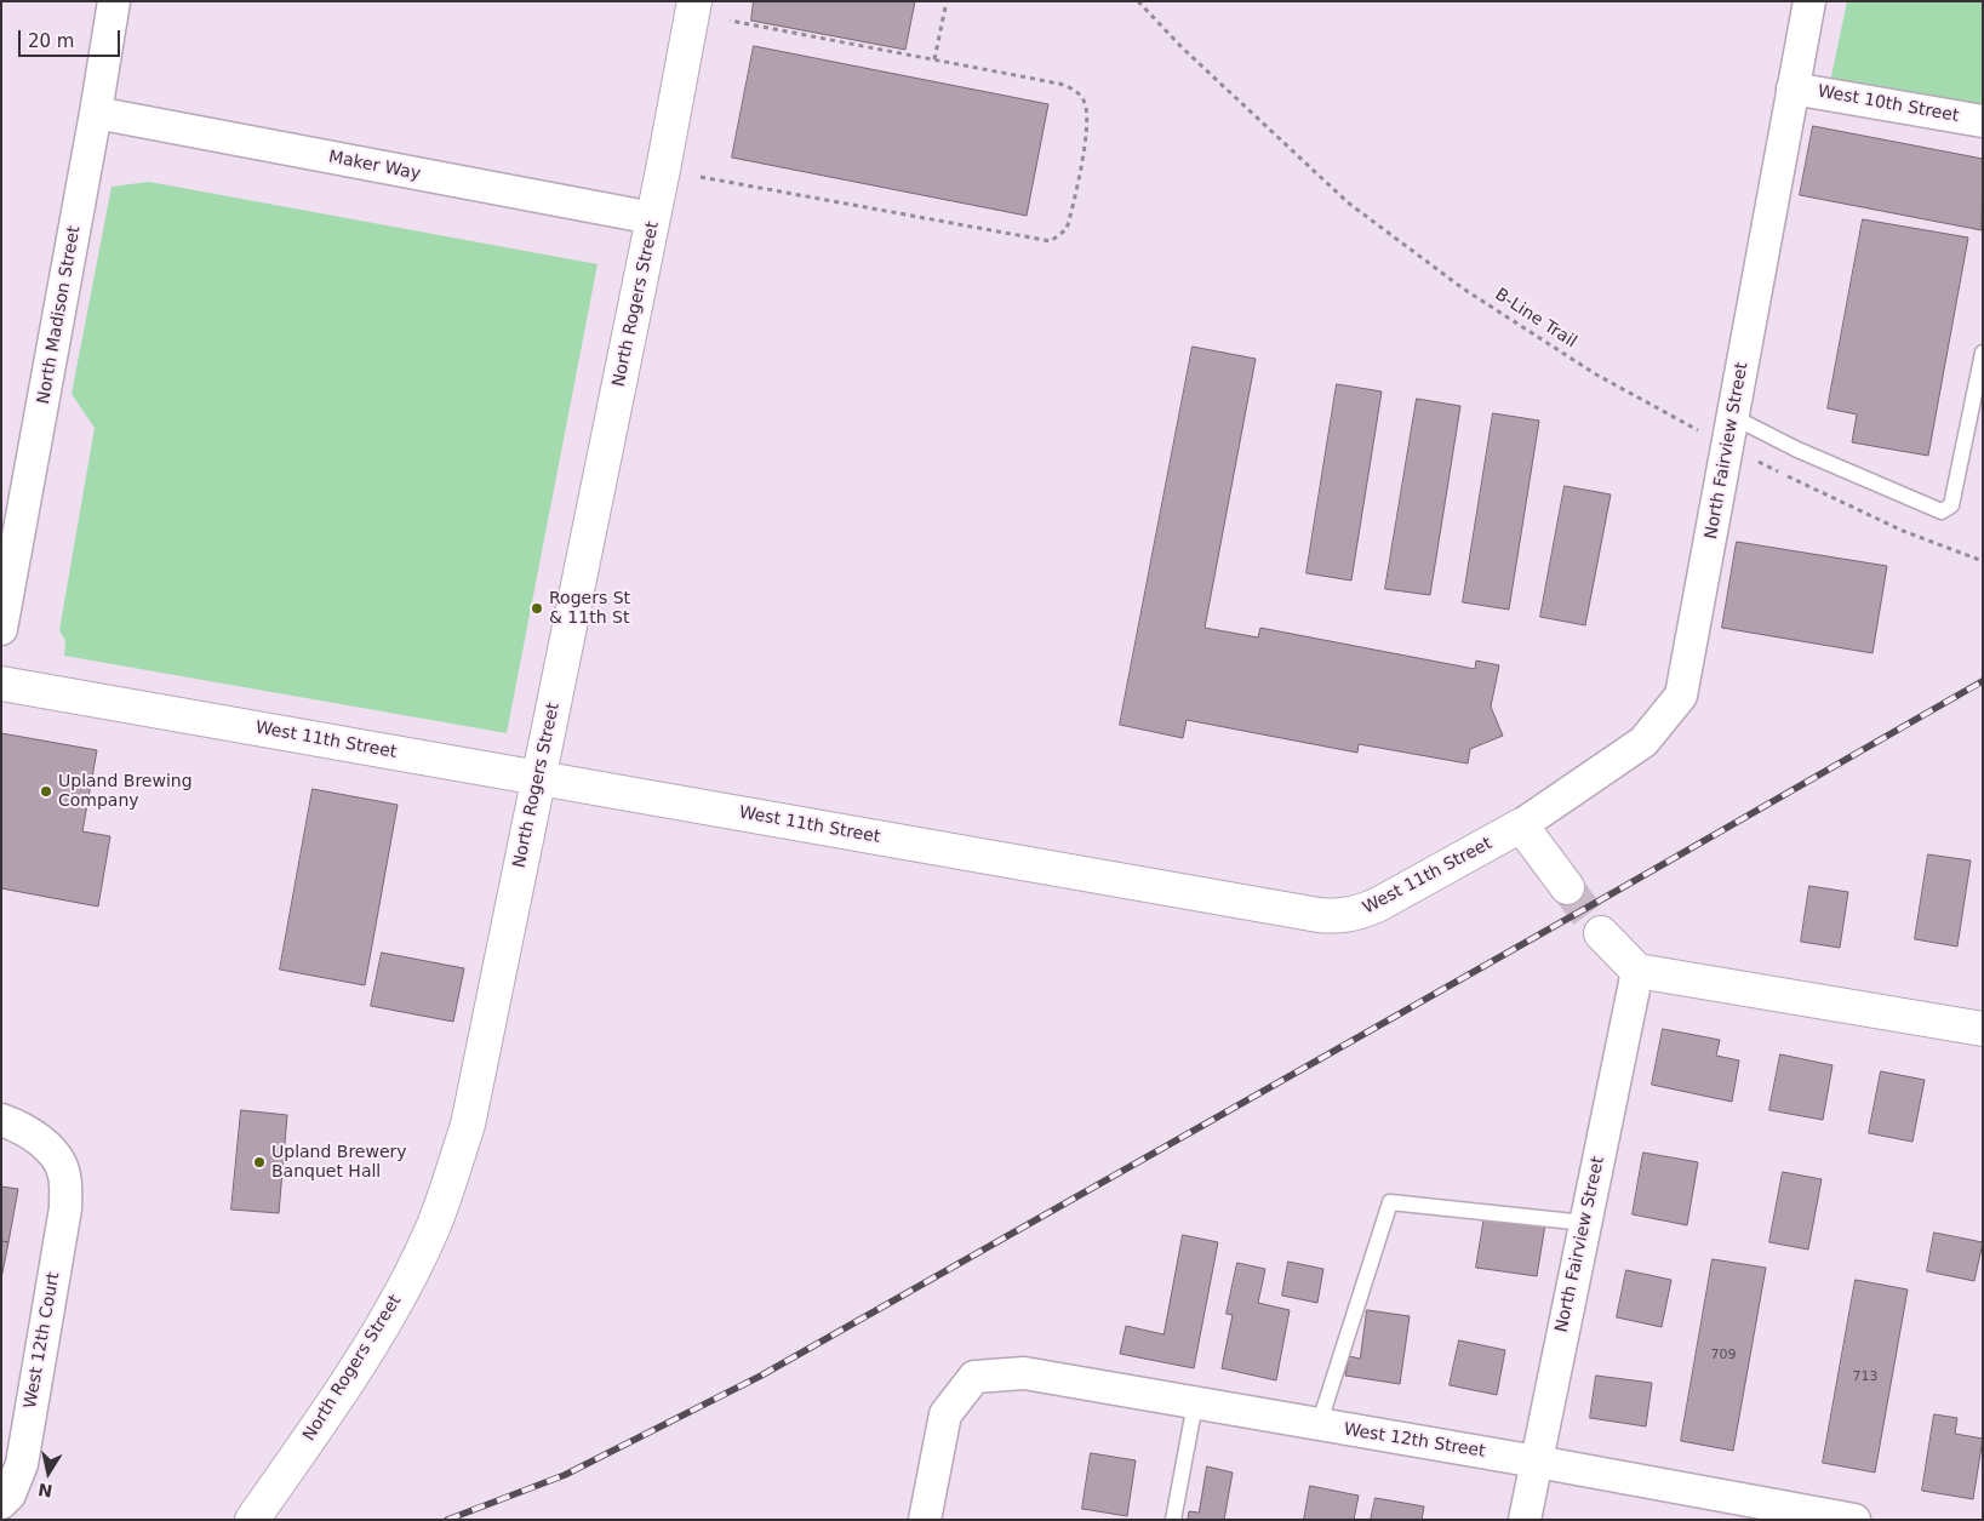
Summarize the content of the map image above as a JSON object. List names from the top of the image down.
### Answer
{
  "streets": {
    "street": [
      "West 10th Street",
      "Maker Way",
      "North Rogers Street",
      "North Madison Street",
      "North Fairview Street",
      "West 11th Street",
      "West 12th Court",
      "West 12th Street"
    ],
    "path": ["B-Line Trail"]
  },
  "crossings": [
    ["West 10th Street", "North Fairview Street"],
    ["Maker Way", "North Rogers Street"],
    ["Maker Way", "North Madison Street"],
    ["North Rogers Street", "West 11th Street"],
    ["B-Line Trail", "North Fairview Street"],
    ["North Fairview Street", "West 11th Street"],
    ["North Fairview Street", "West 12th Street"]
  ],
  "places": ["Rogers St & 11th St", "Upland Brewing Company", "Upland Brewery Banquet Hall"],
  "house_numbers": ["709", "713"],
  "scale_bar": "20 m",
  "north": "bottom"
}
